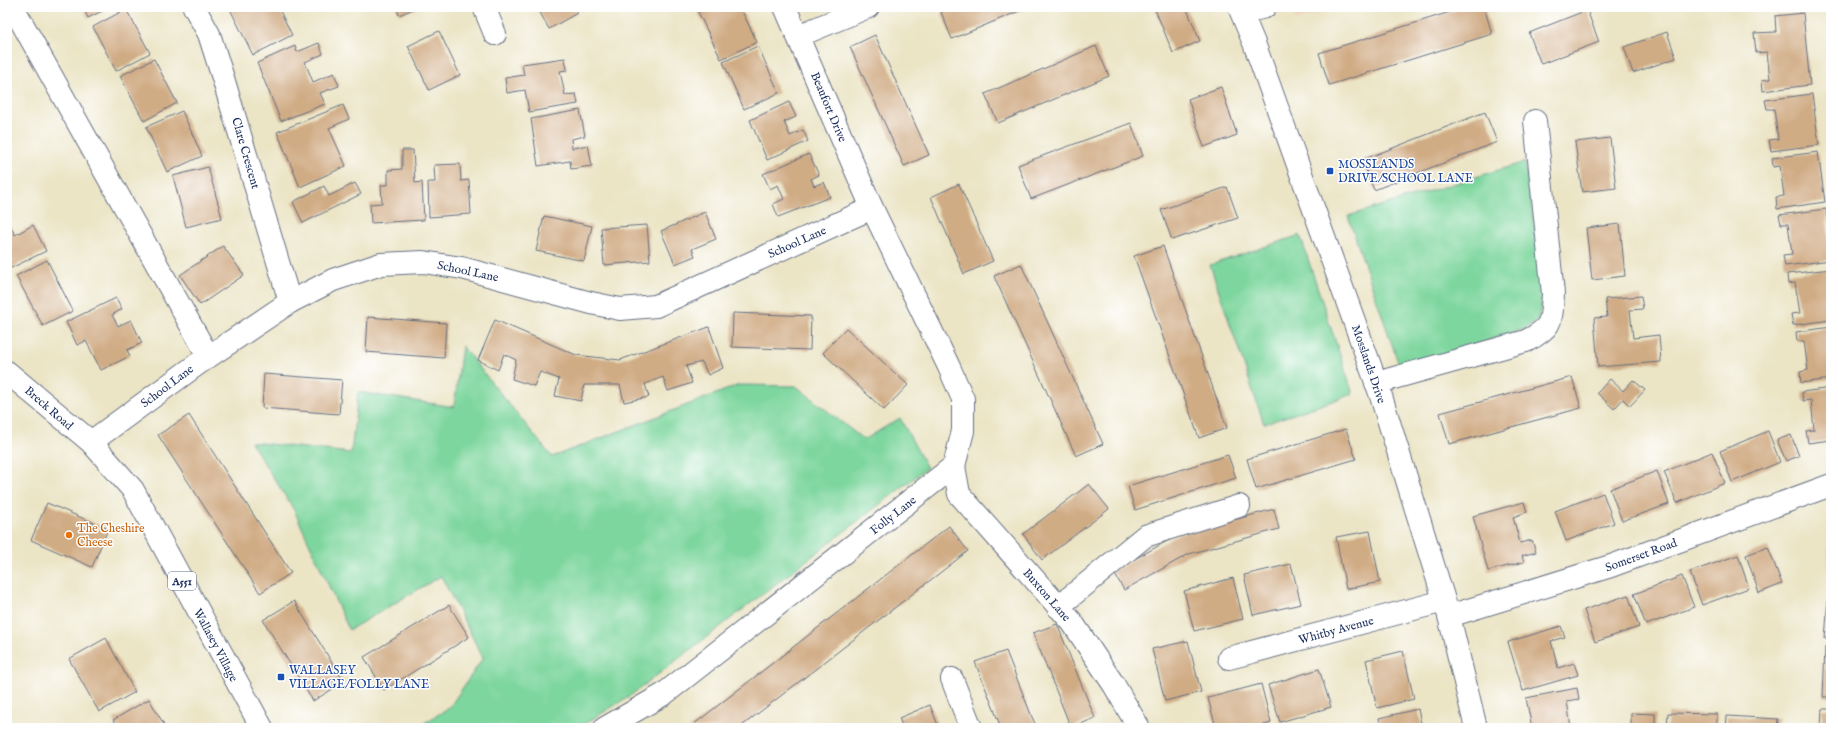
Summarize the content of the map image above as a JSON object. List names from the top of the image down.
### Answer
{
  "streets": {
    "street": [
      "Beaufort Drive",
      "Clare Crescent",
      "School Lane",
      "Mosslands Drive",
      "Breck Road",
      "Folly Lane",
      "Somerset Road",
      "A551",
      "Buxton Lane",
      "Whitby Avenue",
      "Wallasey Village"
    ]
  },
  "crossings": [
    ["Beaufort Drive", "School Lane"],
    ["Clare Crescent", "School Lane"],
    ["School Lane", "Breck Road"],
    ["School Lane", "Wallasey Village"],
    ["Mosslands Drive", "Somerset Road"],
    ["Mosslands Drive", "Whitby Avenue"],
    ["Breck Road", "Wallasey Village"],
    ["Folly Lane", "Buxton Lane"],
    ["Somerset Road", "Whitby Avenue"]
  ],
  "places": {
    "transit": ["MOSSLANDS DRIVE/SCHOOL LANE", "WALLASEY VILLAGE/FOLLY LANE"],
    "other": ["The Cheshire Cheese"]
  }
}
